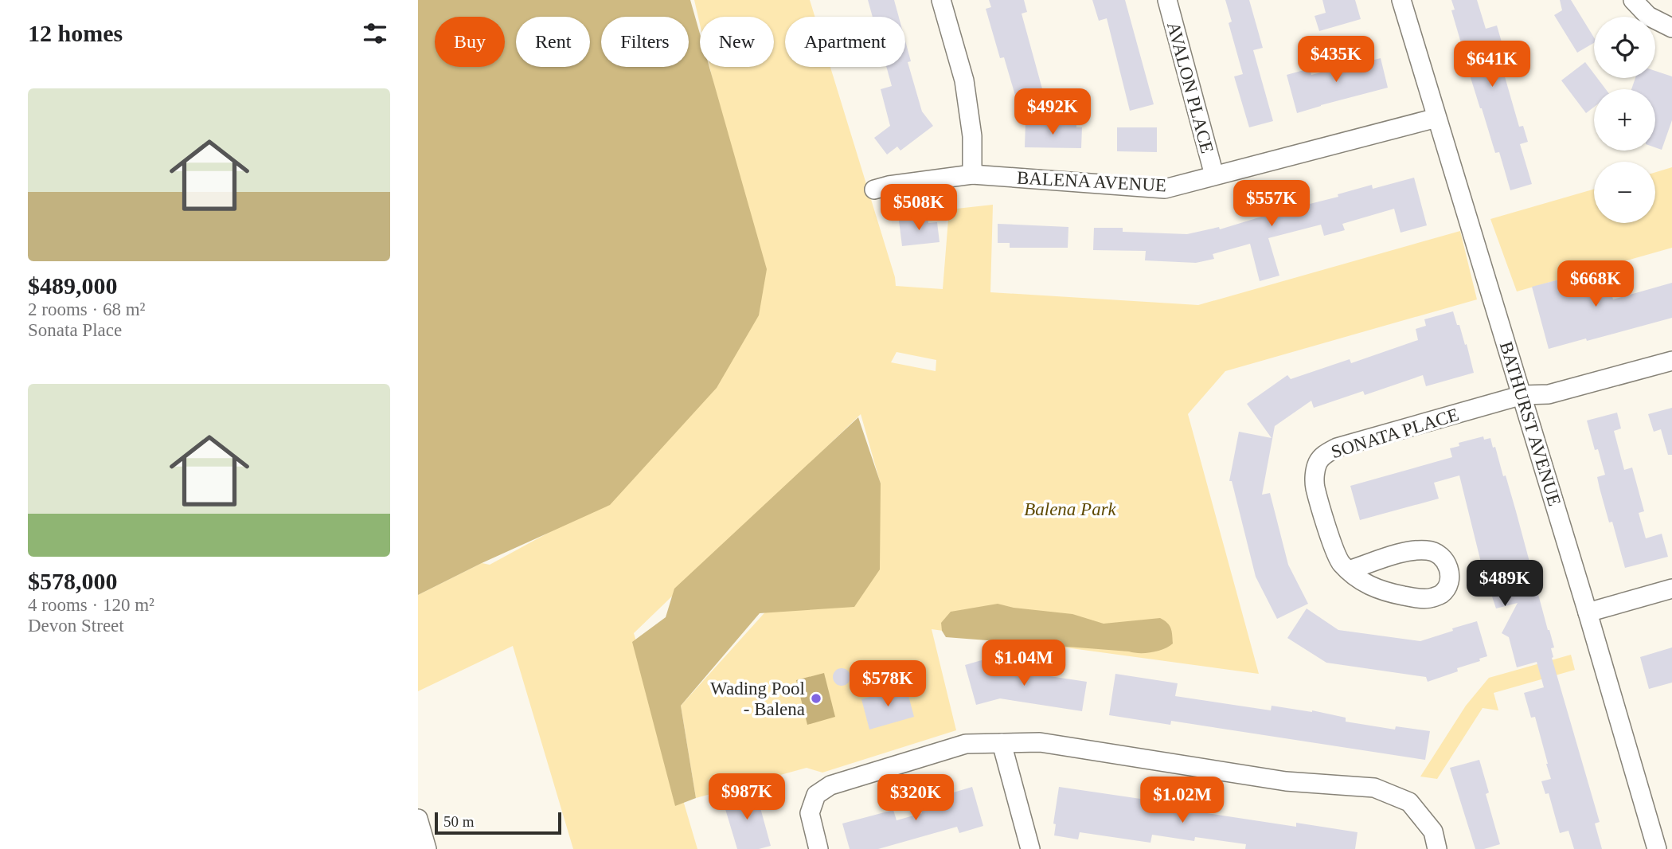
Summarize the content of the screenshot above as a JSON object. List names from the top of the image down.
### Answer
{
  "streets": {
    "street": [
      "AVALON PLACE",
      "BALENA AVENUE",
      "BATHURST AVENUE",
      "SONATA PLACE"
    ]
  },
  "crossings": [
    ["AVALON PLACE", "BALENA AVENUE"],
    ["BALENA AVENUE", "BATHURST AVENUE"],
    ["BATHURST AVENUE", "SONATA PLACE"]
  ],
  "parks": ["Balena Park"],
  "places": ["Wading Pool - Balena"],
  "scale_bar": "50 m",
  "page": {
    "heading": "12 homes",
    "map_buttons": ["+", "−"],
    "chip": [
      "Buy",
      "Rent",
      "Filters",
      "New",
      "Apartment"
    ],
    "price": [
      "$435K",
      "$641K",
      "$492K",
      "$557K",
      "$508K",
      "$668K",
      "$489K",
      "$1.04M",
      "$578K",
      "$987K",
      "$320K",
      "$1.02M"
    ],
    "list": [
      {
        "name": "$489,000",
        "note": "2 rooms · 68 m² · Sonata Place"
      },
      {
        "name": "$578,000",
        "note": "4 rooms · 120 m² · Devon Street"
      }
    ],
    "scale": "50 m"
  }
}
